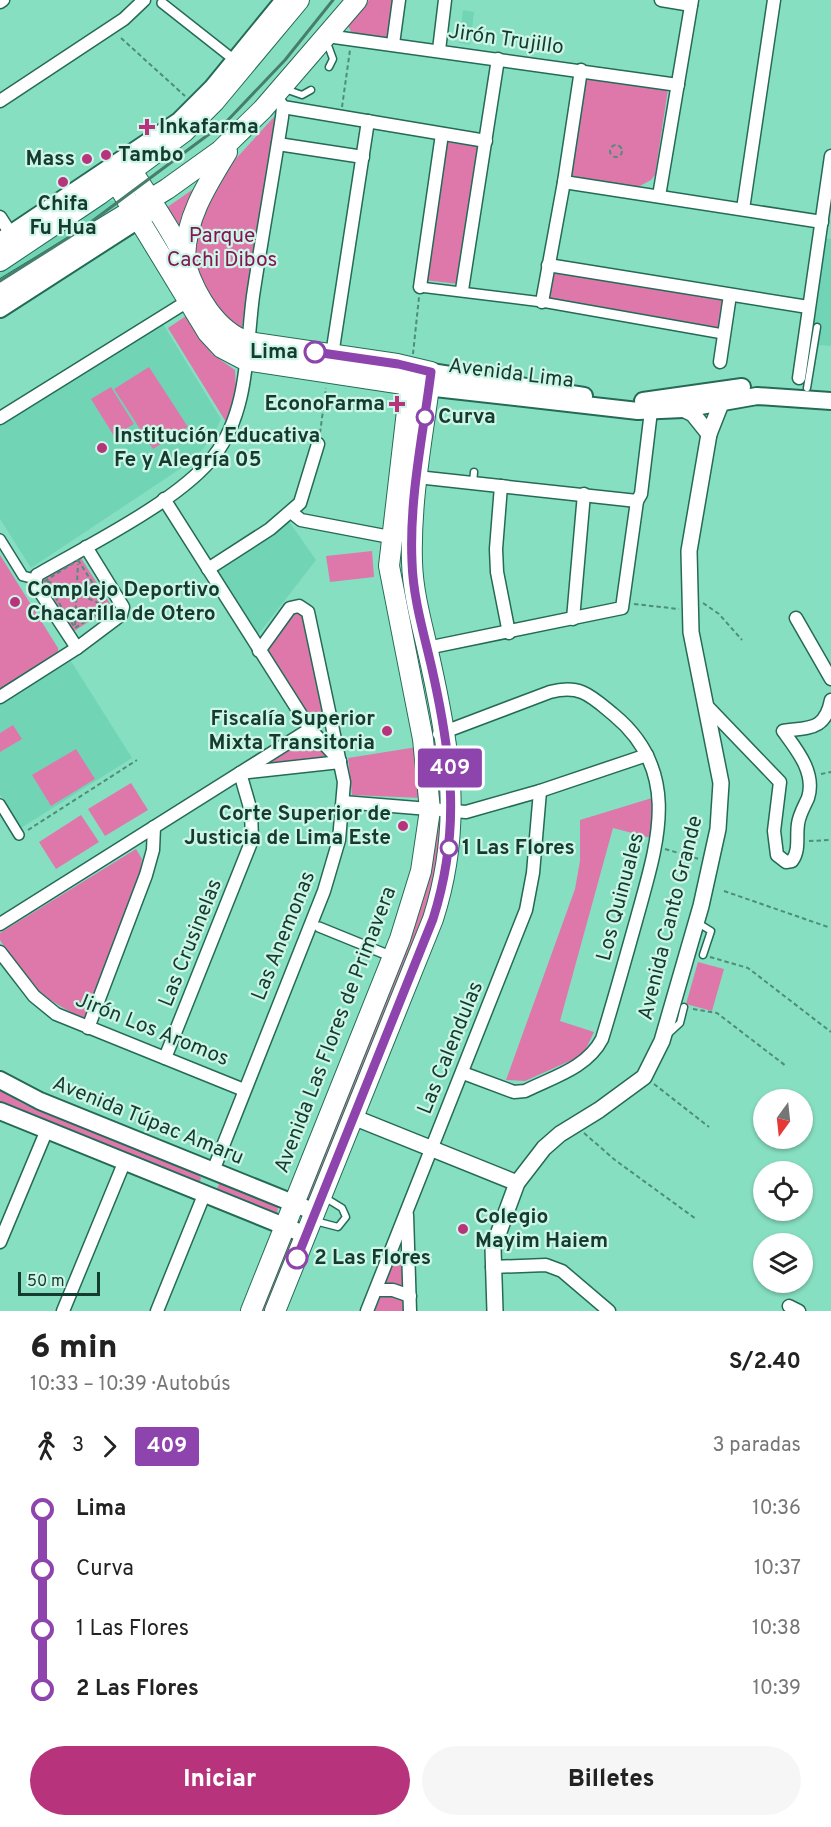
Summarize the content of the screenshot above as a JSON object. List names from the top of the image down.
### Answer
{
  "streets": {
    "main road": ["Avenida Lima", "Avenida Las Flores de Primavera", "Avenida Túpac Amaru"],
    "street": [
      "Jirón Trujillo",
      "Los Quinuales",
      "Avenida Canto Grande",
      "Las Anemonas",
      "Las Crusinelas",
      "Jirón Los Aromos",
      "Las Calendulas"
    ]
  },
  "crossings": [
    ["Avenida Lima", "Avenida Canto Grande"],
    ["Avenida Lima", "Avenida Las Flores de Primavera"],
    ["Los Quinuales", "Avenida Las Flores de Primavera"],
    ["Los Quinuales", "Las Calendulas"],
    ["Las Anemonas", "Jirón Los Aromos"],
    ["Las Anemonas", "Avenida Túpac Amaru"],
    ["Las Crusinelas", "Jirón Los Aromos"],
    ["Avenida Las Flores de Primavera", "Avenida Túpac Amaru"]
  ],
  "parks": ["Parque Cachi Dibos"],
  "places": {
    "health": ["Inkafarma", "EconoFarma"],
    "other": [
      "Tambo",
      "Mass",
      "Chifa Fu Hua",
      "Lima",
      "Curva",
      "Institución Educativa Fe y Alegría 05",
      "Complejo Deportivo Chacarilla de Otero",
      "Fiscalía Superior Mixta Transitoria",
      "Corte Superior de Justicia de Lima Este",
      "1 Las Flores",
      "Colegio Mayim Haiem",
      "2 Las Flores"
    ]
  },
  "lines": ["bus line 409"],
  "scale_bar": "50 m",
  "north": "bottom",
  "page": {
    "on_map": "409",
    "scale": "50 m",
    "heading": ["6 min", "10:33 – 10:39 · Autobús", "S/2.40"],
    "legs": ["3", "409", "3 paradas"],
    "list": [
      {
        "name": "Lima",
        "value": "10:36"
      },
      {
        "name": "Curva",
        "value": "10:37"
      },
      {
        "name": "1 Las Flores",
        "value": "10:38"
      },
      {
        "name": "2 Las Flores",
        "value": "10:39"
      }
    ],
    "buttons": ["Iniciar", "Billetes"]
  }
}
